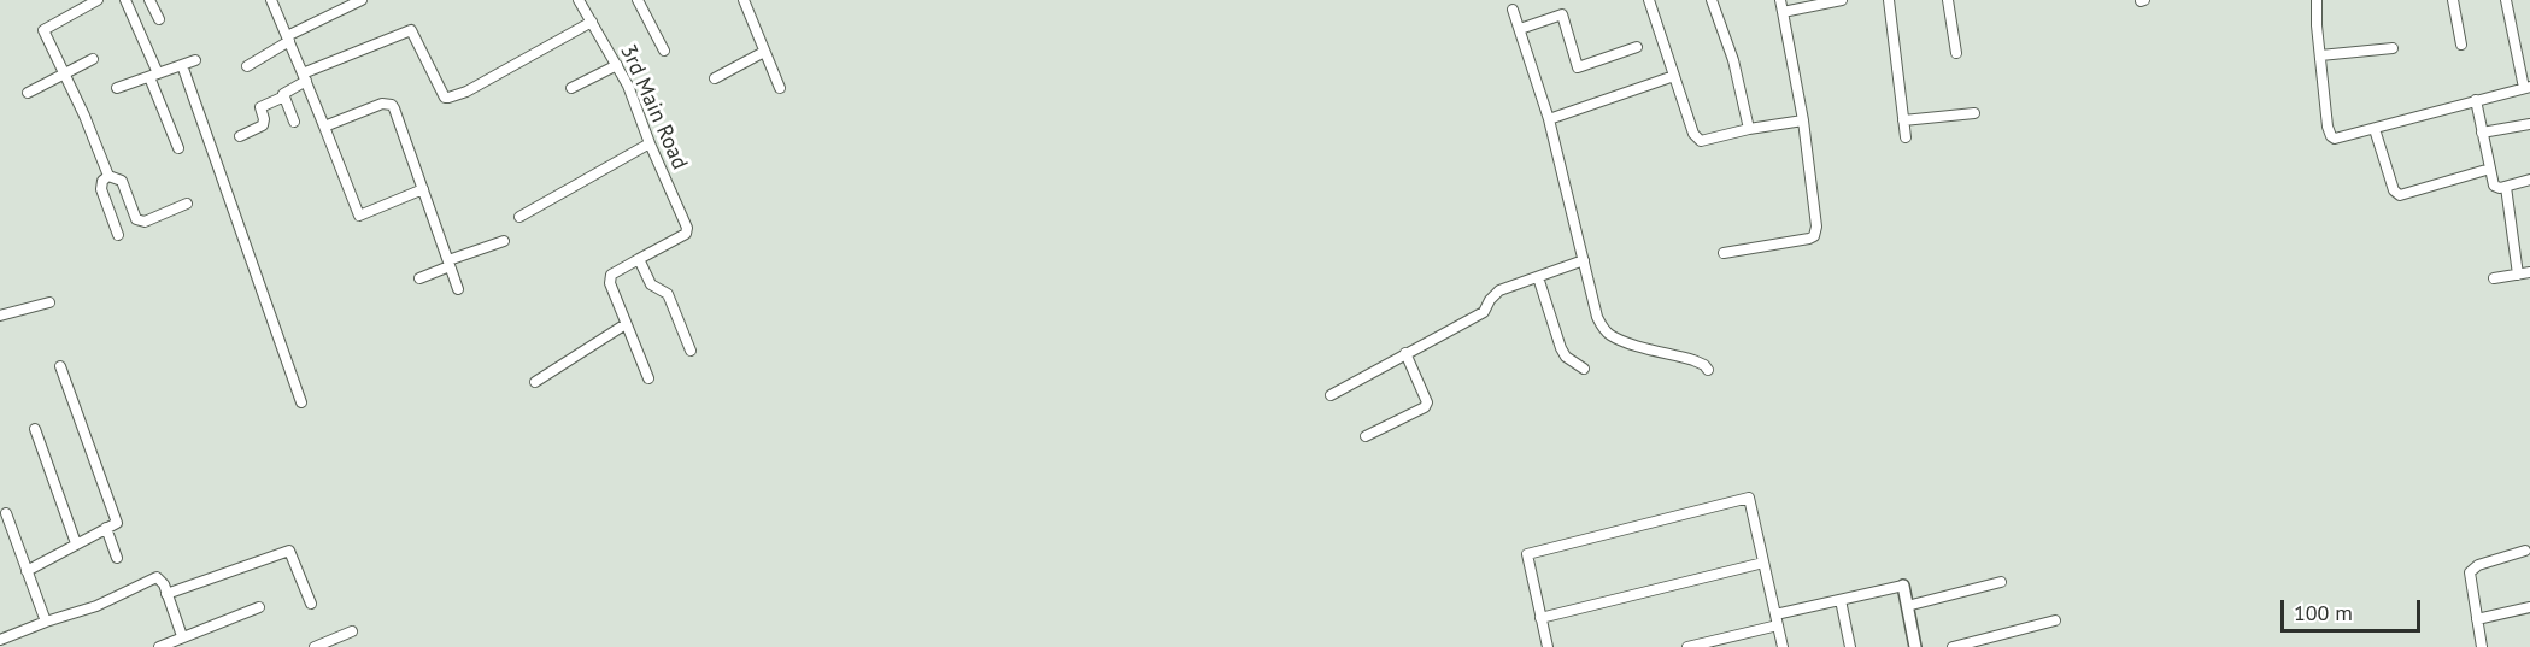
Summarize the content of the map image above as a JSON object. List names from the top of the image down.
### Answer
{
  "streets": {
    "street": ["3rd Main Road"]
  },
  "scale_bar": "100 m"
}
